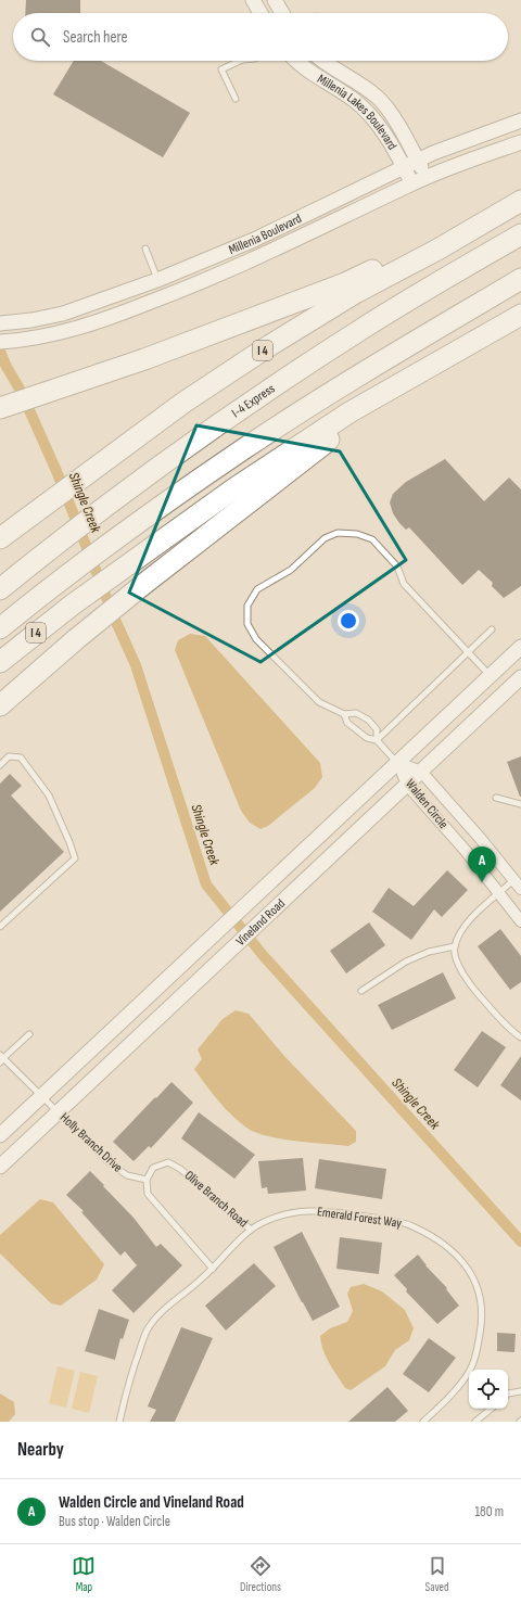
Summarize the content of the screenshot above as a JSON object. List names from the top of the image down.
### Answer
{
  "streets": {
    "highway": ["I 4", "I-4 Express"],
    "street": [
      "Millenia Lakes Boulevard",
      "Millenia Boulevard",
      "Walden Circle",
      "Vineland Road"
    ],
    "lane": ["Holly Branch Drive", "Olive Branch Road", "Emerald Forest Way"]
  },
  "crossings": [
    ["Millenia Lakes Boulevard", "Millenia Boulevard"],
    ["Walden Circle", "Vineland Road"],
    ["Vineland Road", "Holly Branch Drive"],
    ["Holly Branch Drive", "Olive Branch Road"],
    ["Olive Branch Road", "Emerald Forest Way"]
  ],
  "water": ["Shingle Creek"],
  "page": {
    "search": "Search here",
    "pins": "A",
    "heading": "Nearby",
    "list": [
      {
        "mark": "A",
        "name": "Walden Circle and Vineland Road",
        "note": "Bus stop · Walden Circle",
        "value": "180 m"
      }
    ],
    "nav": ["Map", "Directions", "Saved"]
  }
}
